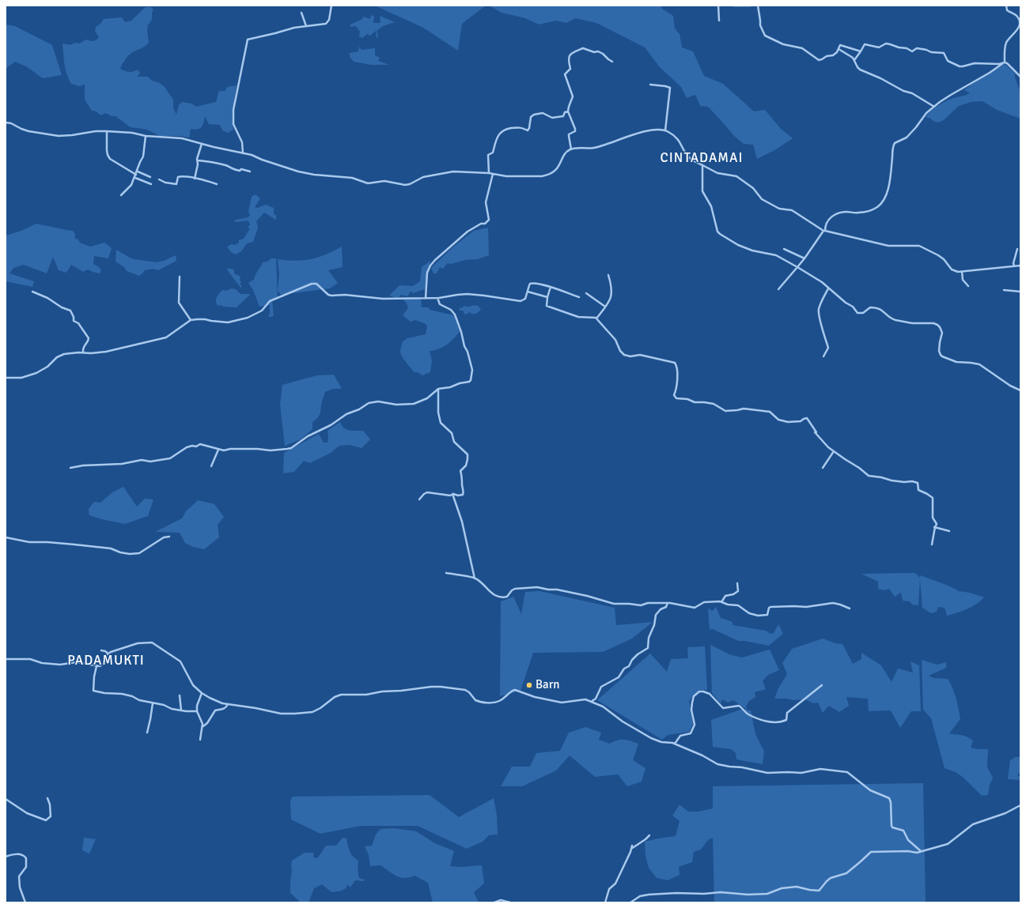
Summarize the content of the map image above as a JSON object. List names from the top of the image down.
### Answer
{
  "districts": ["CINTADAMAI", "PADAMUKTI"],
  "places": ["Barn"]
}
